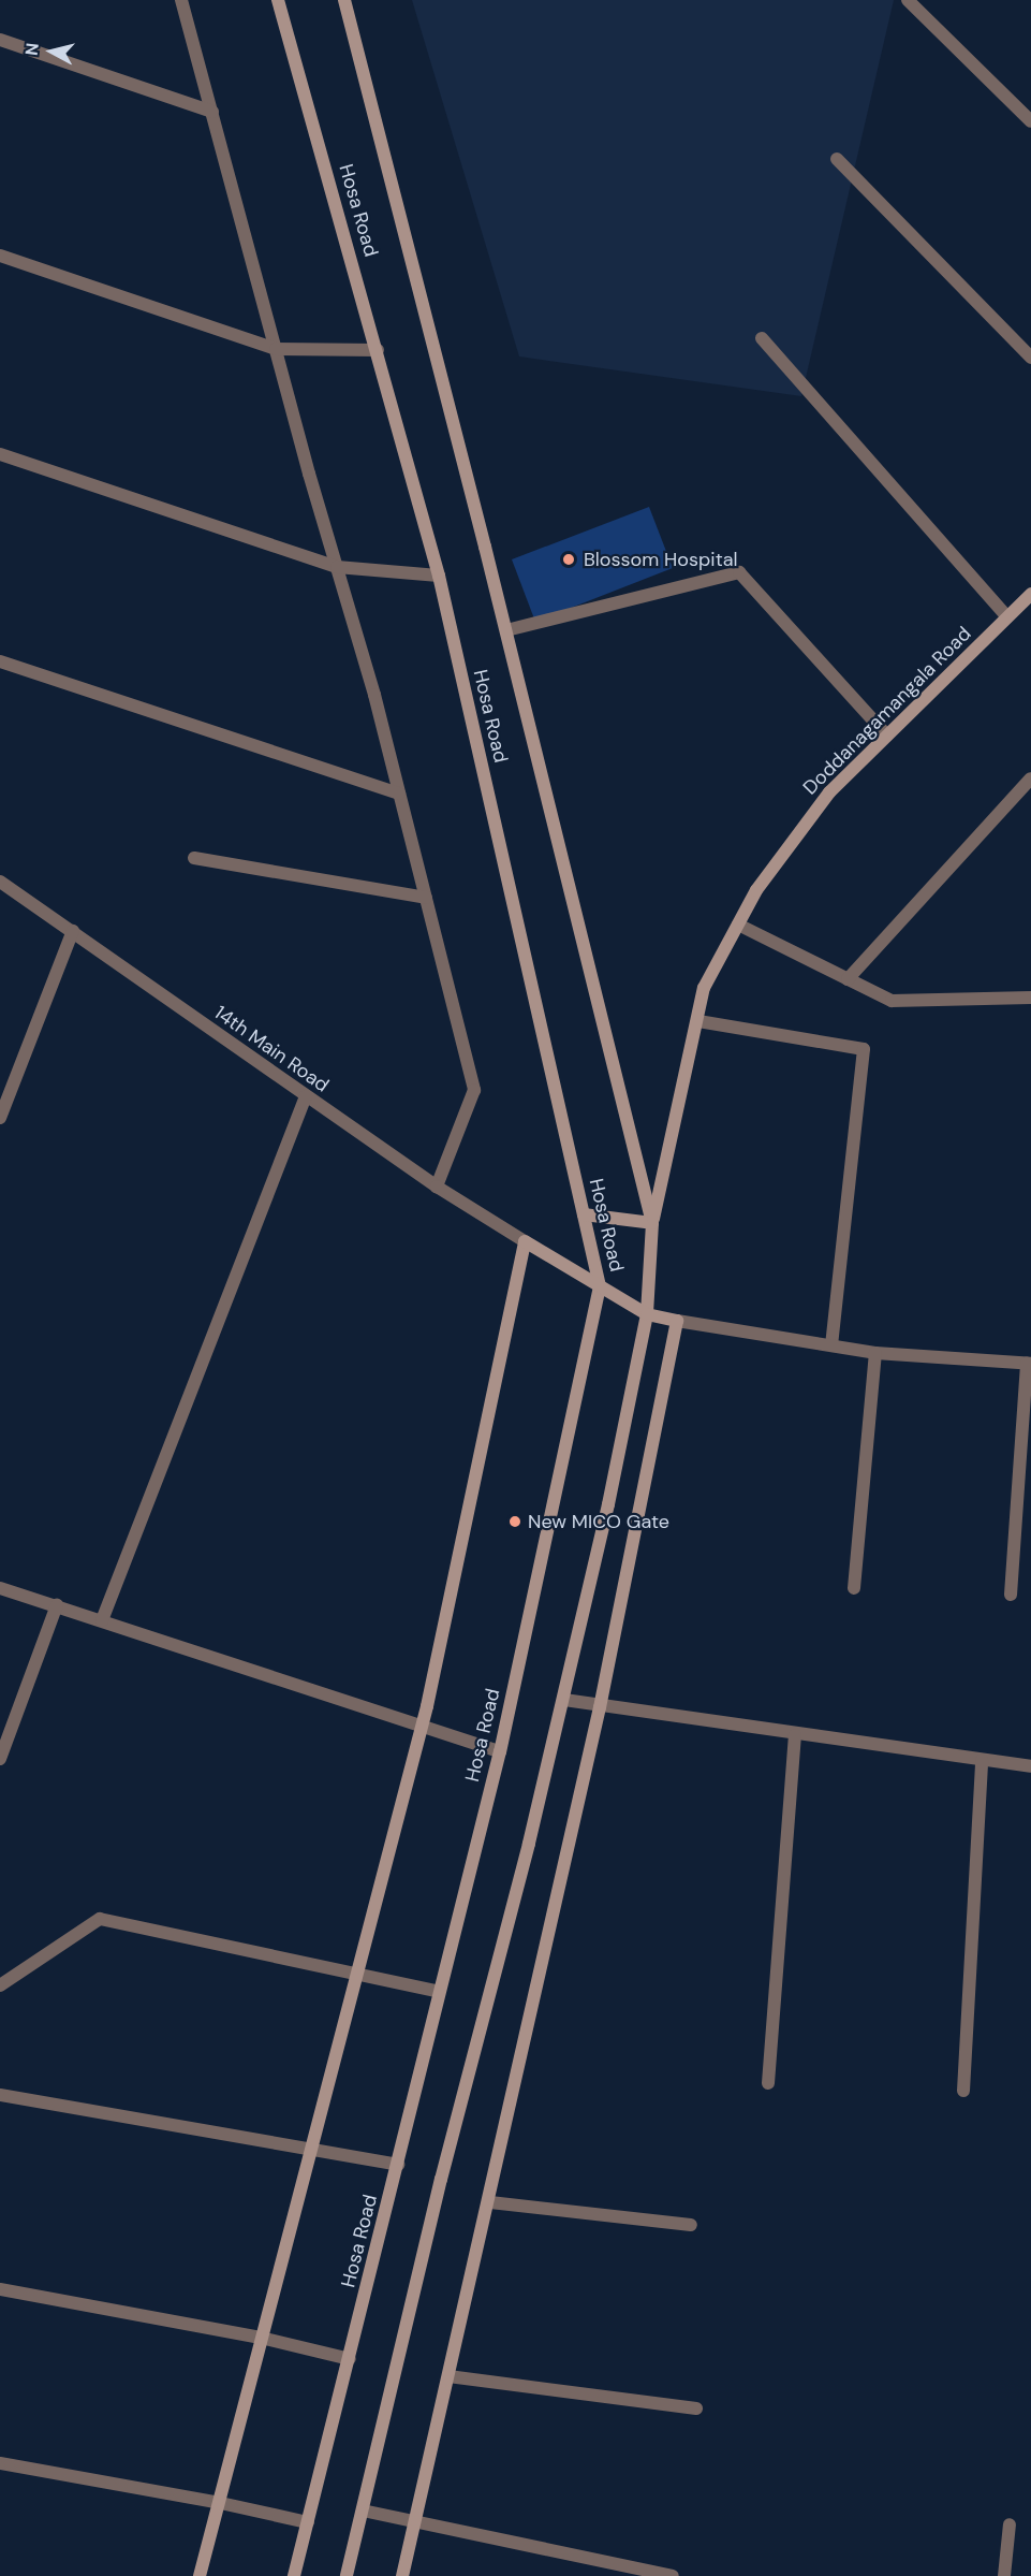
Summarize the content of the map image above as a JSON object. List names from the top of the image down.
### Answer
{
  "streets": {
    "main road": ["Hosa Road", "Doddanagamangala Road"],
    "street": ["14th Main Road"]
  },
  "crossings": [
    ["Hosa Road", "Doddanagamangala Road"]
  ],
  "places": ["Blossom Hospital", "New MICO Gate"],
  "north": "left"
}
